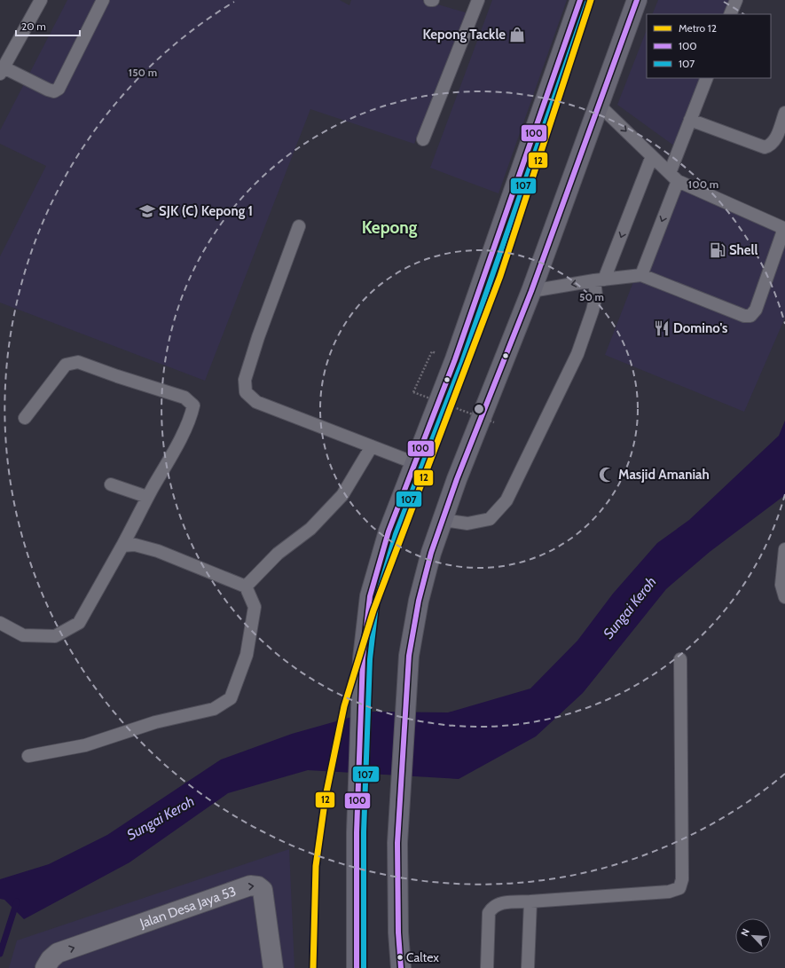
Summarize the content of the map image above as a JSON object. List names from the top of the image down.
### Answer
{
  "streets": {
    "street": ["Jalan Desa Jaya 53"]
  },
  "districts": ["Kepong"],
  "water": ["Sungai Keroh"],
  "places": {
    "shop": ["Kepong Tackle"],
    "school or university": ["SJK (C) Kepong 1"],
    "fuel station": ["Shell"],
    "restaurant": ["Domino's"],
    "mosque": ["Masjid Amaniah"],
    "other": ["Caltex"]
  },
  "lines": ["metro line 12", "transit line 100", "transit line 107"],
  "legend": ["Metro 12", "100", "107"],
  "scale_bar": "20 m",
  "north": "top left",
  "rings": ["150 m", "100 m", "50 m"]
}
